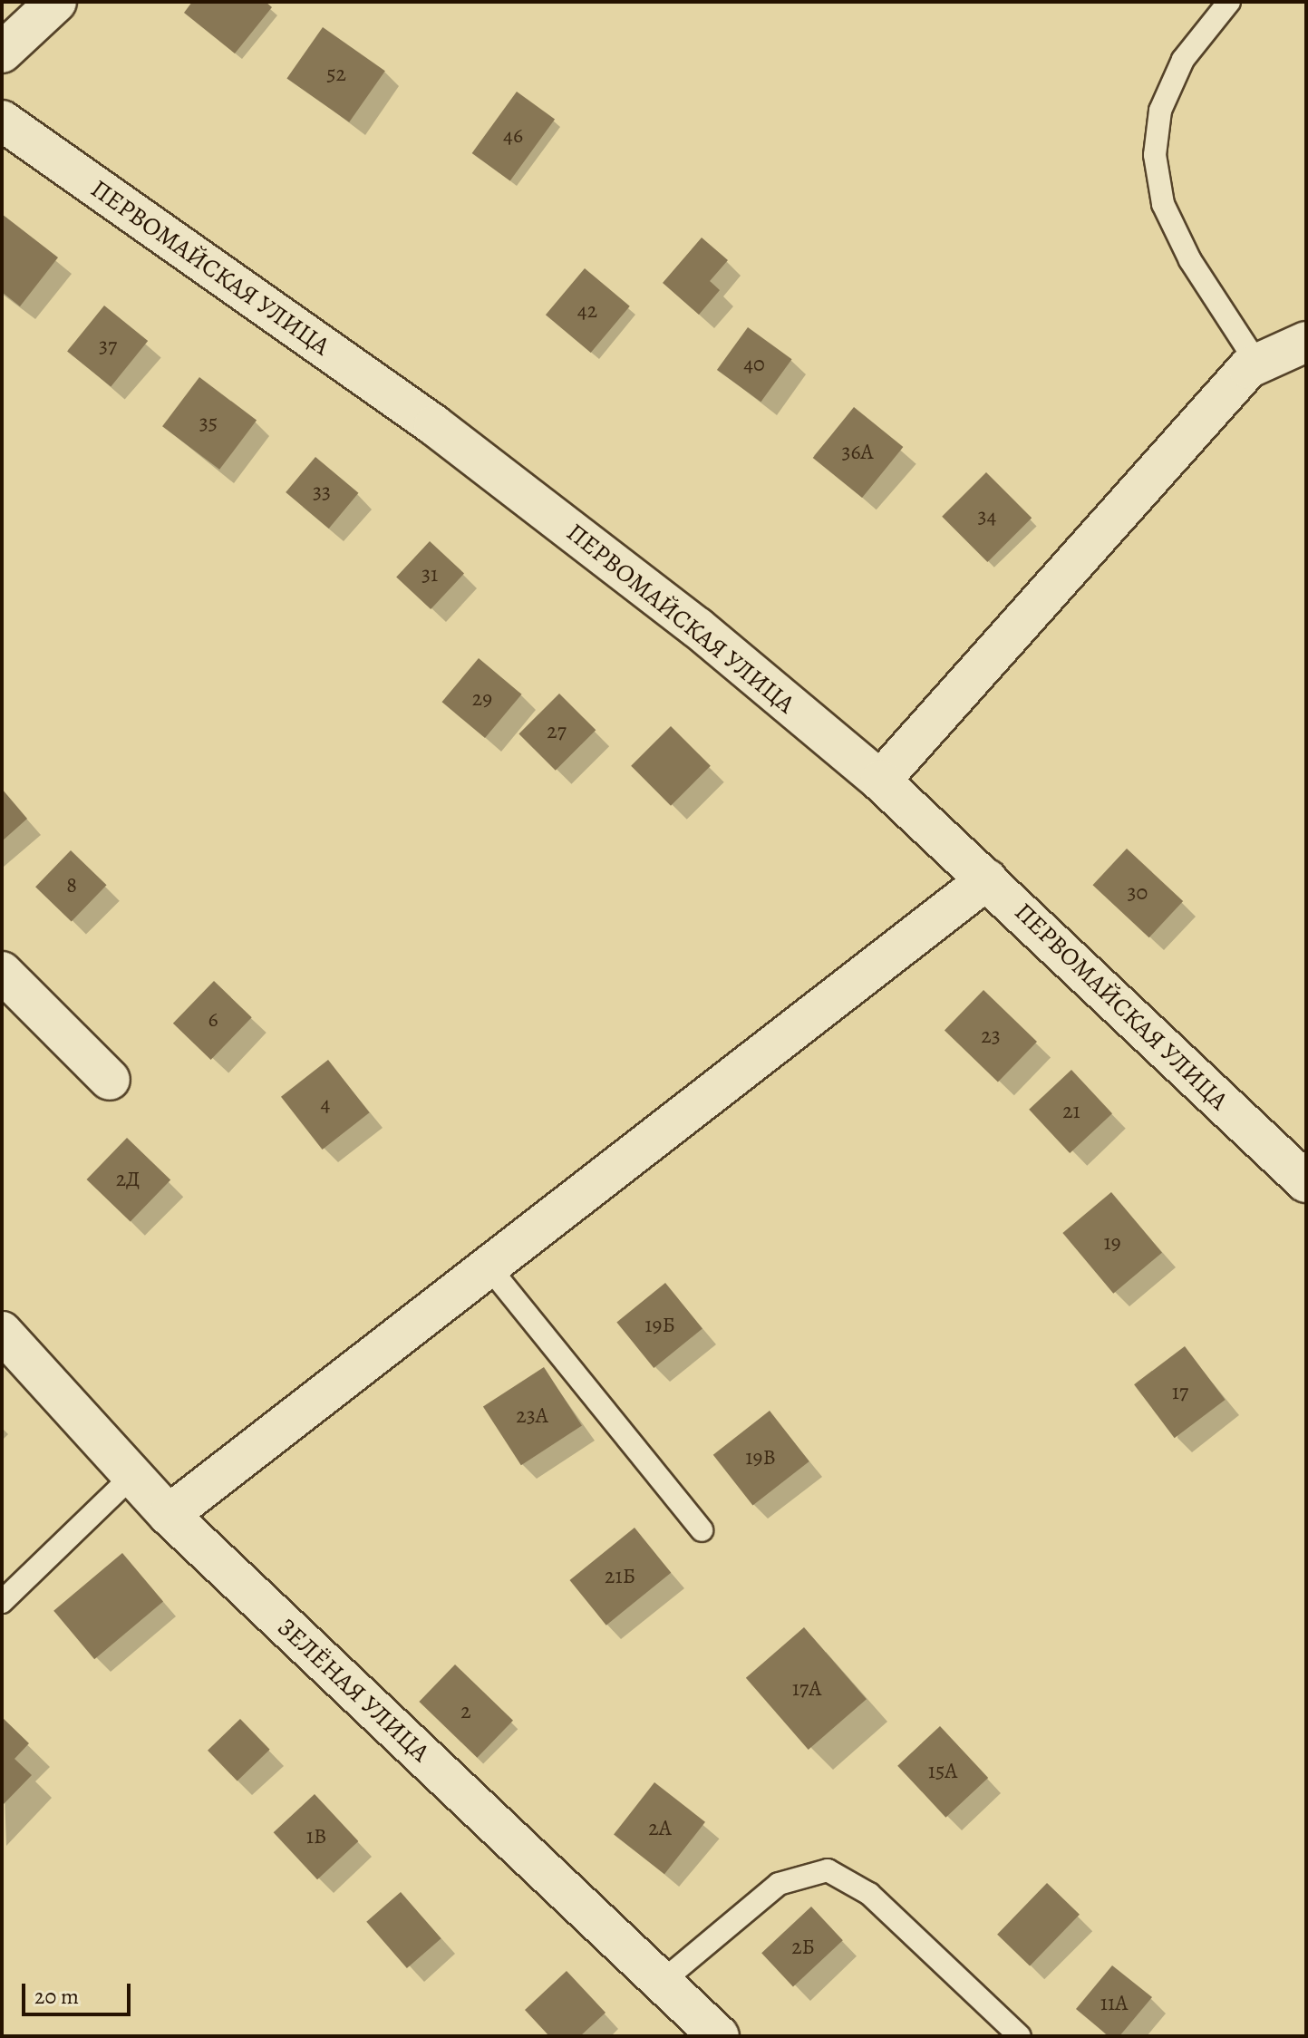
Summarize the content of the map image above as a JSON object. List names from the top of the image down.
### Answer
{
  "streets": {
    "street": ["ПЕРВОМАЙСКАЯ УЛИЦА", "ЗЕЛЁНАЯ УЛИЦА"]
  },
  "house_numbers": [
    "52",
    "46",
    "42",
    "37",
    "40",
    "35",
    "36А",
    "33",
    "34",
    "31",
    "29",
    "27",
    "8",
    "30",
    "6",
    "23",
    "4",
    "21",
    "2Д",
    "19",
    "19Б",
    "17",
    "23А",
    "19В",
    "21Б",
    "17А",
    "2",
    "15А",
    "2А",
    "1В",
    "2Б",
    "11А"
  ],
  "scale_bar": "20 m"
}
